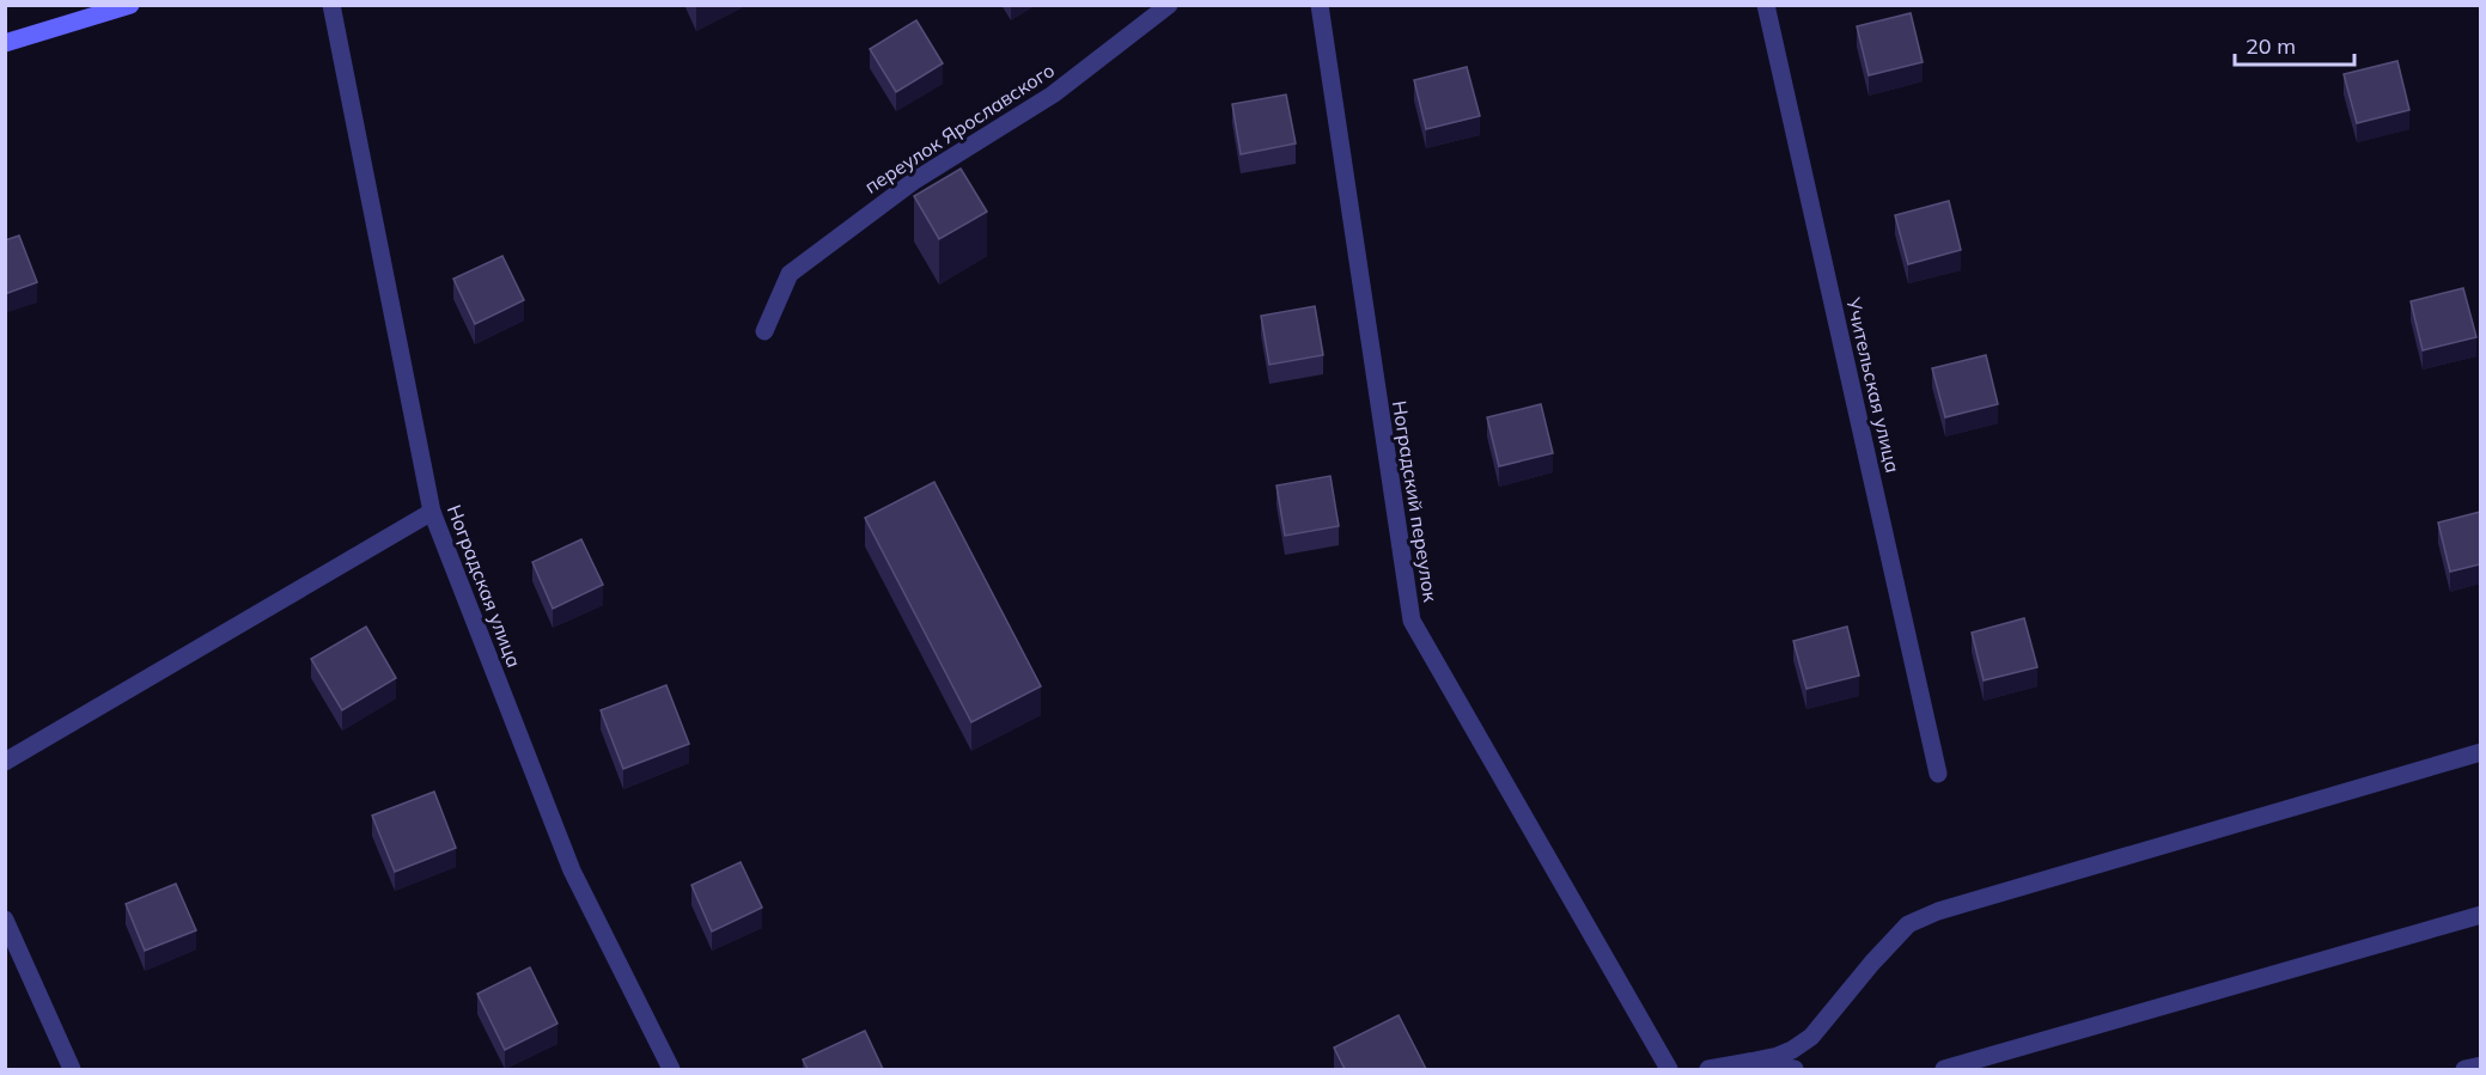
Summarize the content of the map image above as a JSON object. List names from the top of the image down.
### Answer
{
  "streets": {
    "street": [
      "переулок Ярославского",
      "Учительская улица",
      "Ноградский переулок",
      "Ноградская улица"
    ]
  },
  "scale_bar": "20 m"
}
